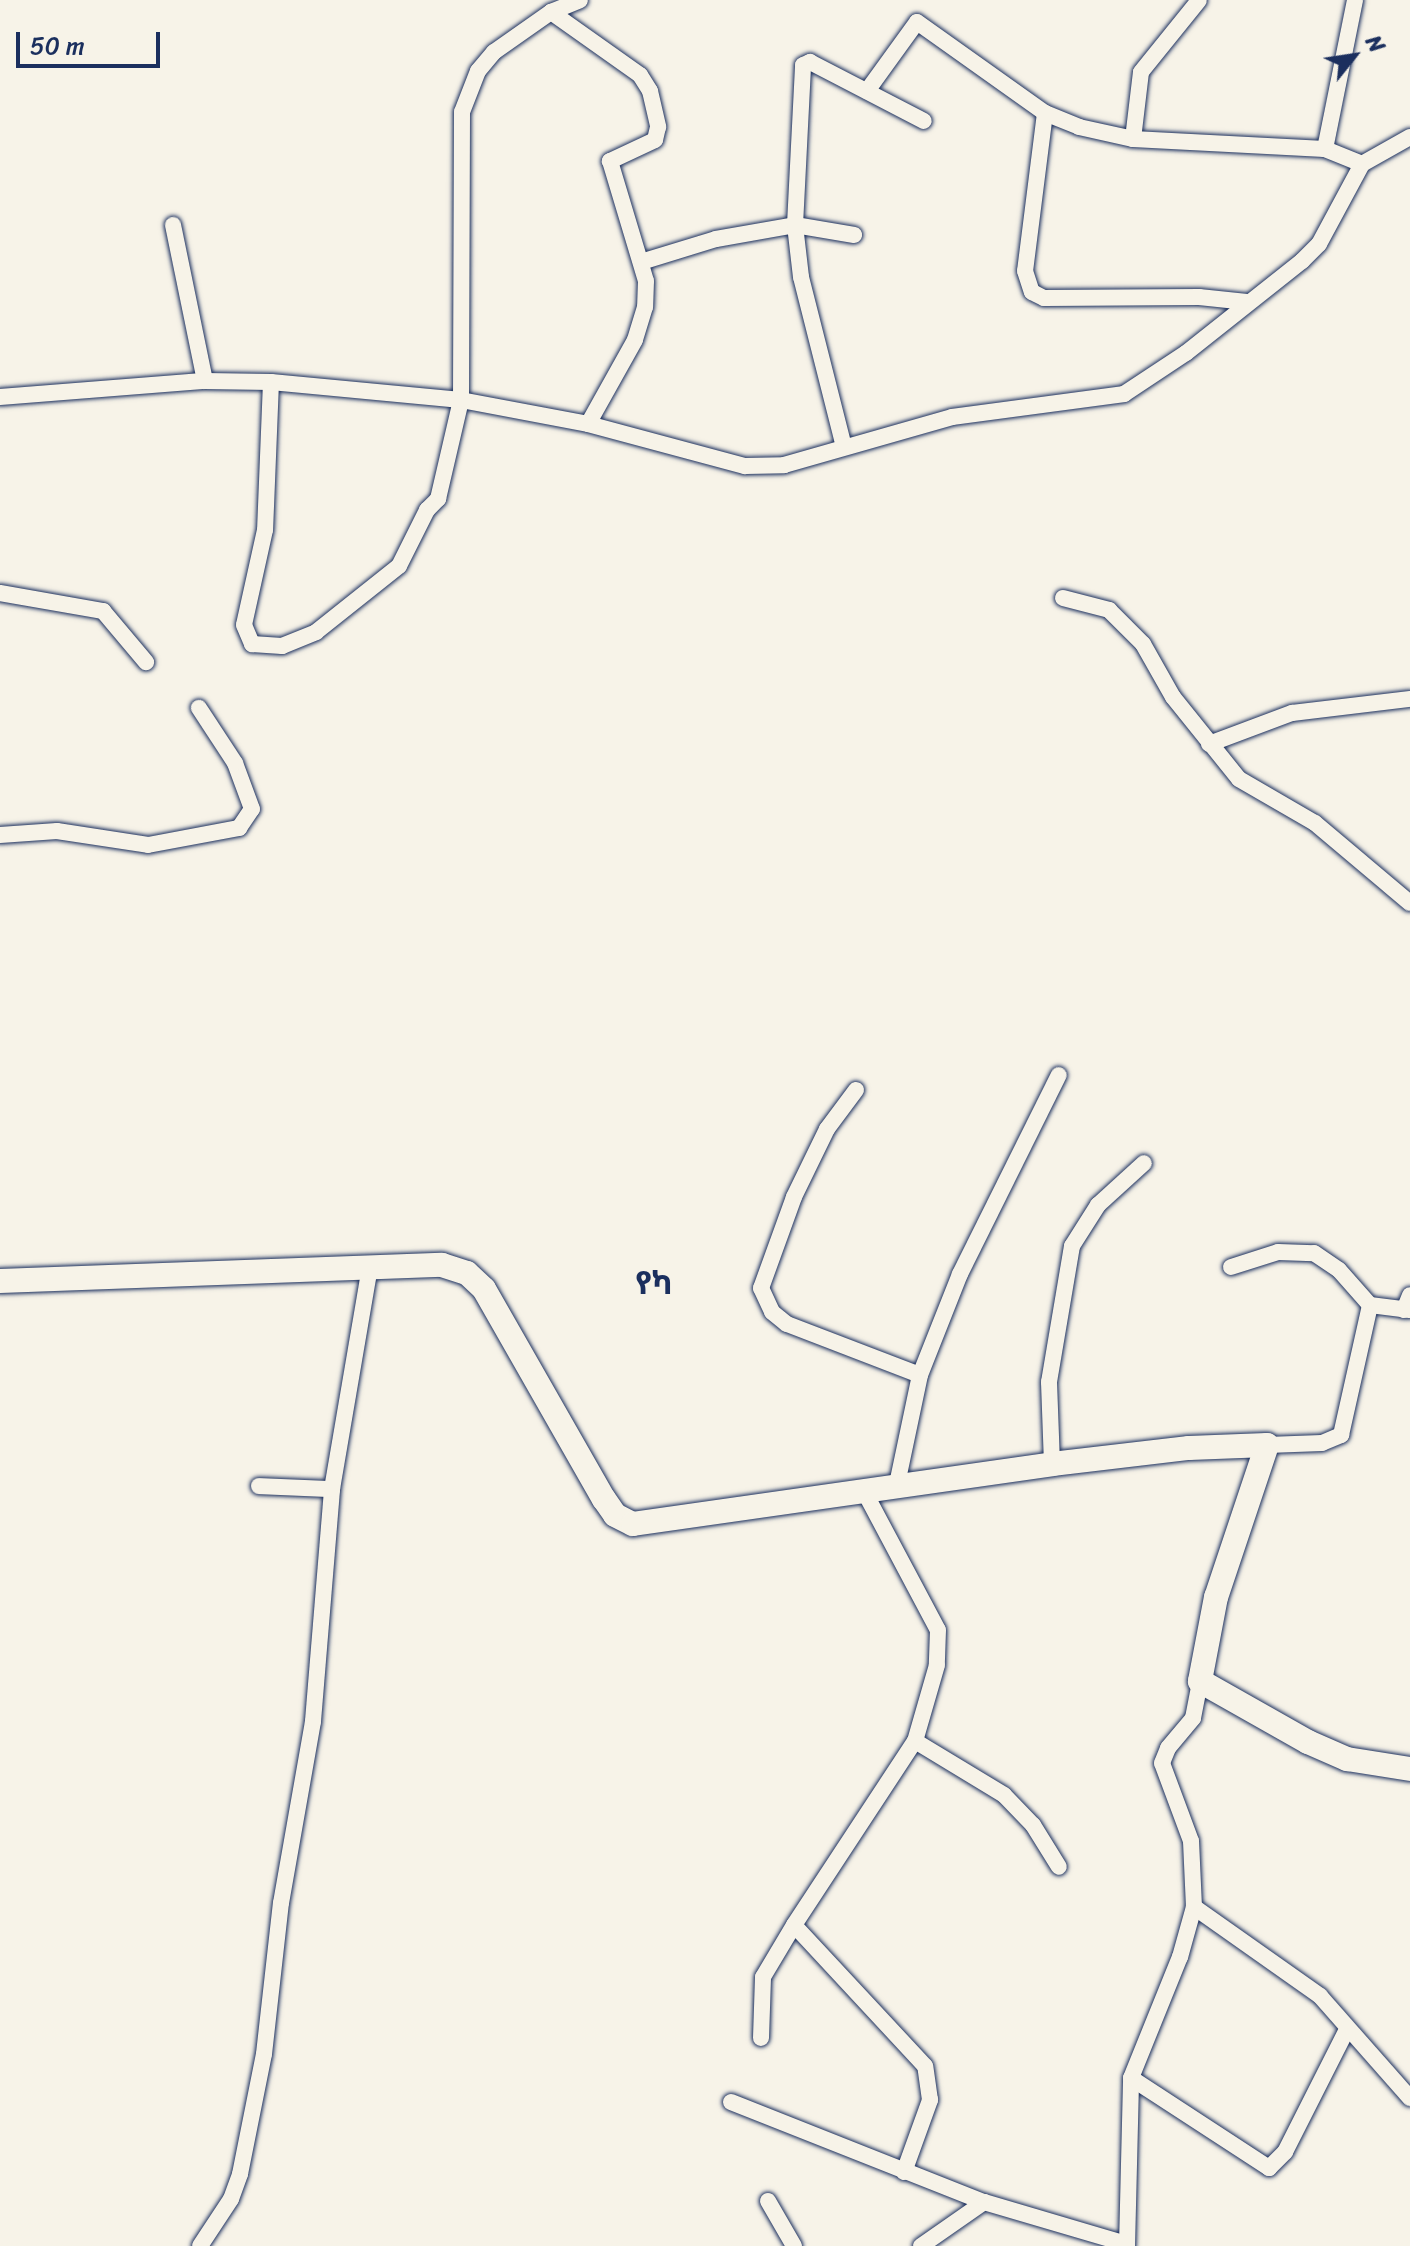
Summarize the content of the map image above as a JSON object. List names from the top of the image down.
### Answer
{
  "districts": ["የካ"],
  "scale_bar": "50 m",
  "north": "top right"
}
